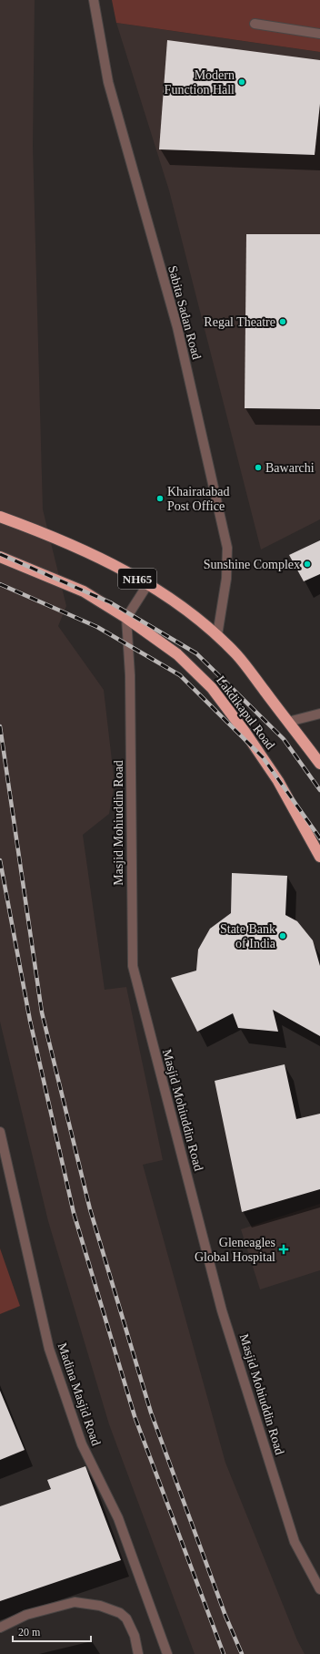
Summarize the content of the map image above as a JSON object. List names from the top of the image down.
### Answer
{
  "streets": {
    "highway": ["NH65", "Lakdikapul Road"],
    "street": ["Sabita Sadan Road", "Masjid Mohiuddin Road", "Madina Masjid Road"]
  },
  "crossings": [
    ["Sabita Sadan Road", "NH65"],
    ["Lakdikapul Road", "Masjid Mohiuddin Road"]
  ],
  "places": {
    "other": [
      "Modern Function Hall",
      "Regal Theatre",
      "Bawarchi",
      "Khairatabad Post Office",
      "Sunshine Complex",
      "State Bank of India"
    ],
    "health": ["Gleneagles Global Hospital"]
  },
  "scale_bar": "20 m"
}
